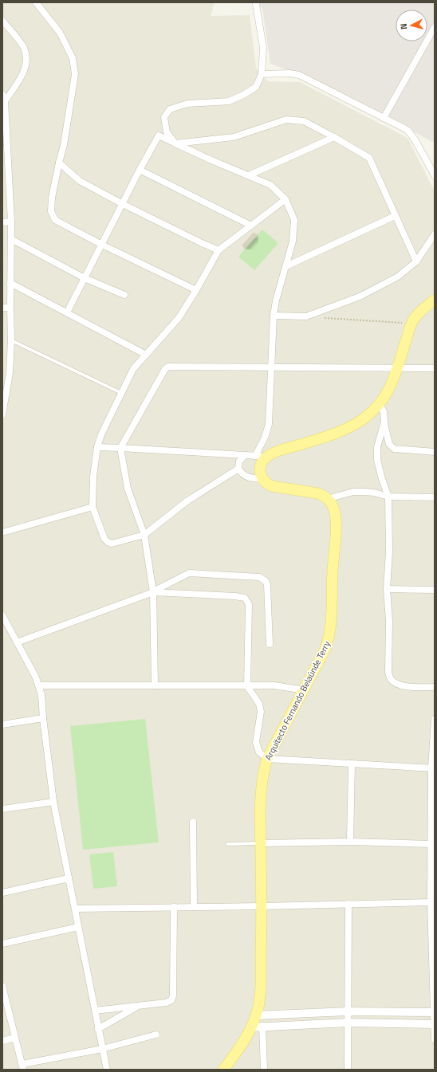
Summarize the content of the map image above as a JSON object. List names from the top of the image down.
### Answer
{
  "streets": {
    "main road": ["Arquitecto Fernando Belaúnde Terry"]
  },
  "north": "left"
}
